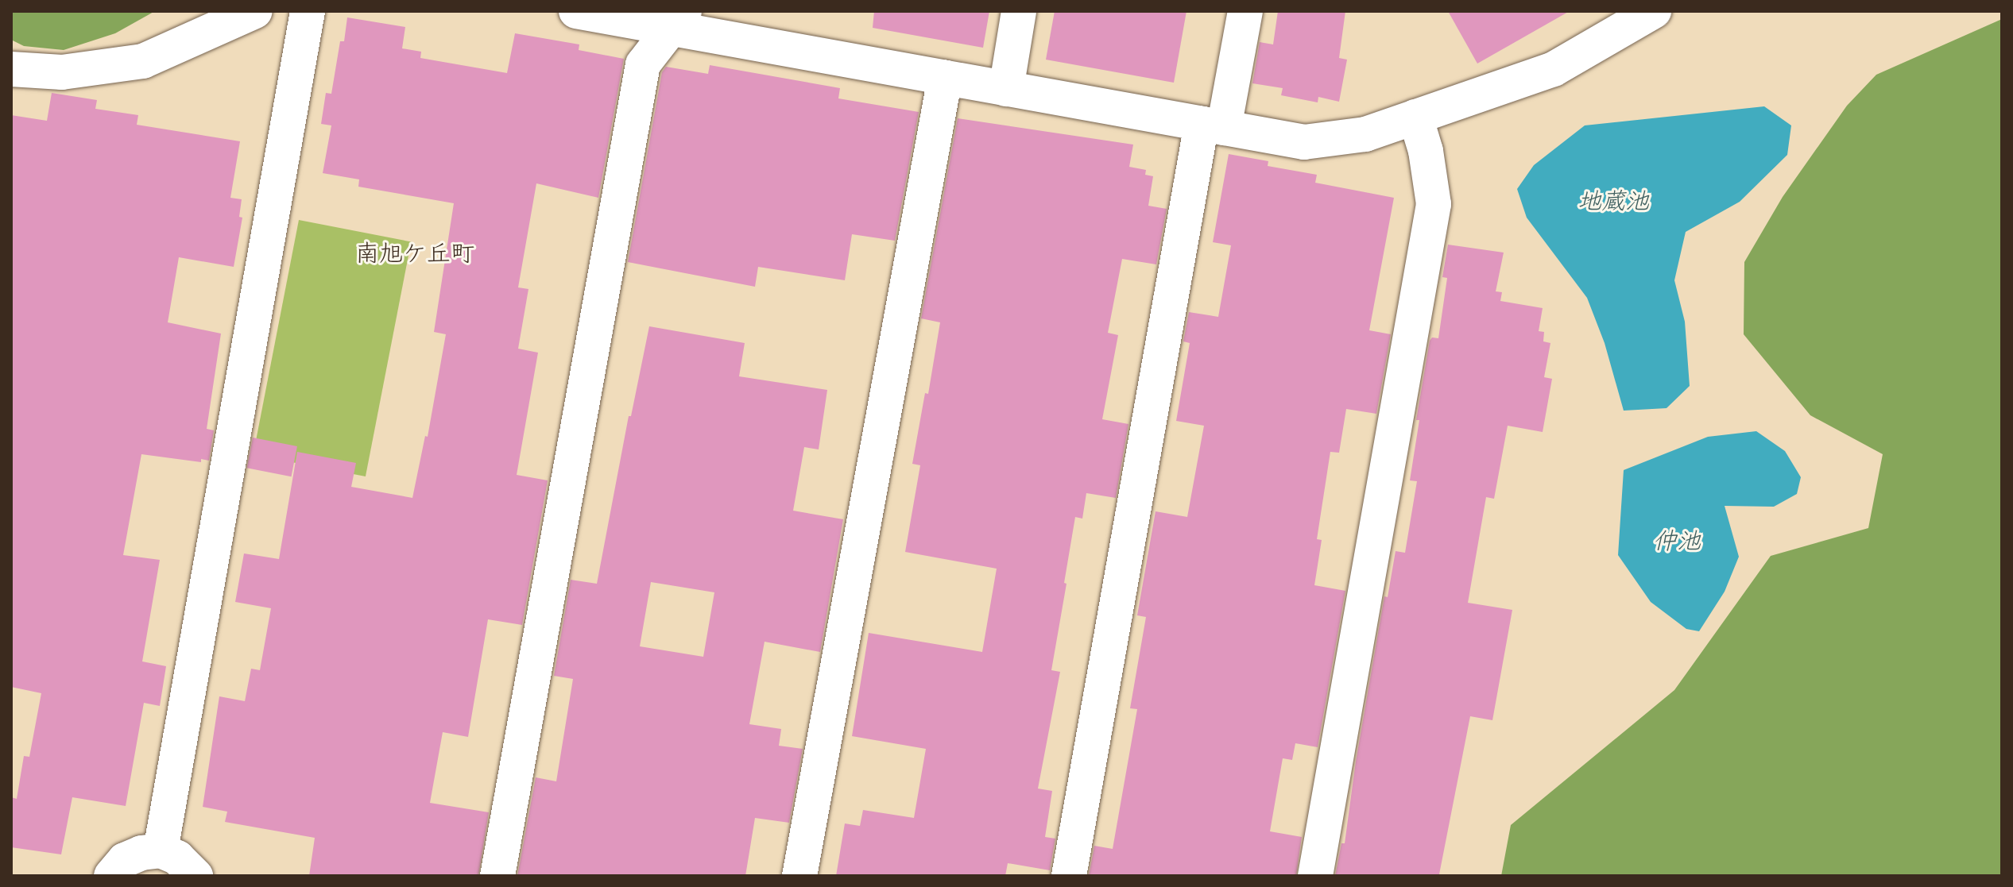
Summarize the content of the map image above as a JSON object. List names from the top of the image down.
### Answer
{
  "districts": ["南旭ケ丘町"],
  "water": ["地蔵池", "仲池"]
}
